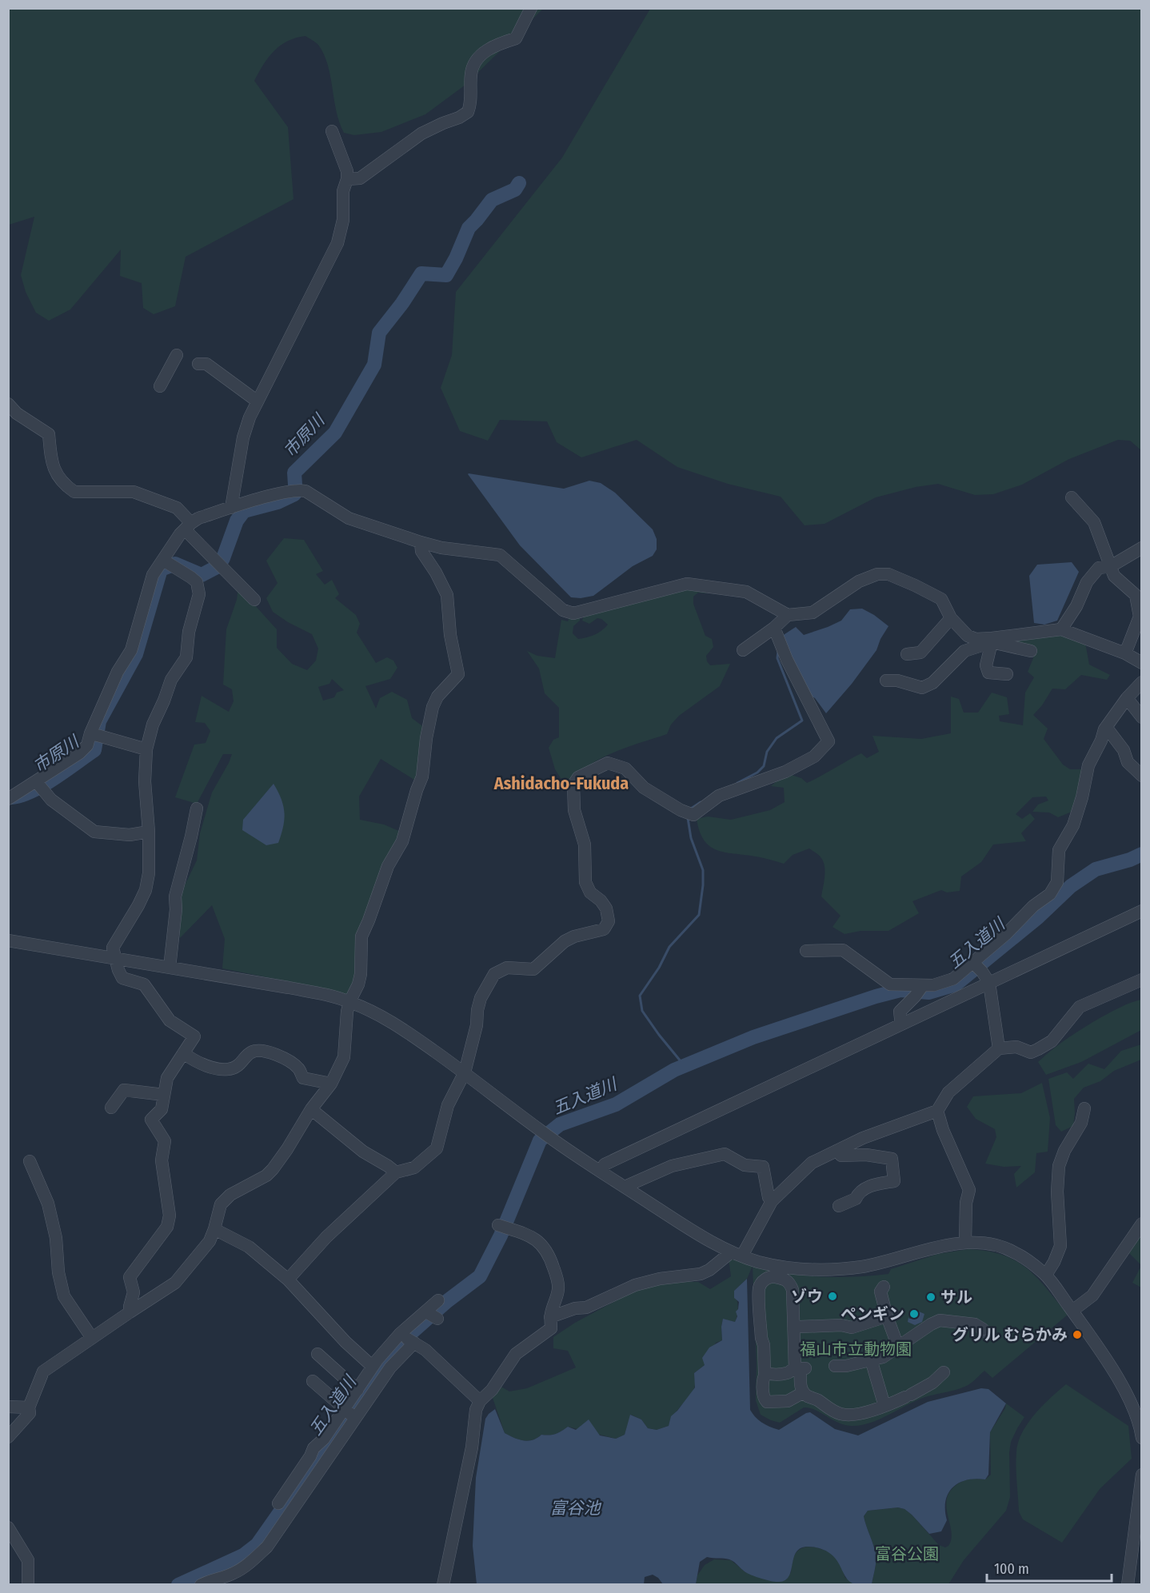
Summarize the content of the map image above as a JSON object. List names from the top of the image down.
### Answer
{
  "districts": ["Ashidacho-Fukuda"],
  "water": ["市原川", "五入道川", "富谷池"],
  "parks": ["福山市立動物園", "富谷公園"],
  "places": [
    "ゾウ",
    "サル",
    "ペンギン",
    "グリル むらかみ"
  ],
  "scale_bar": "100 m"
}
